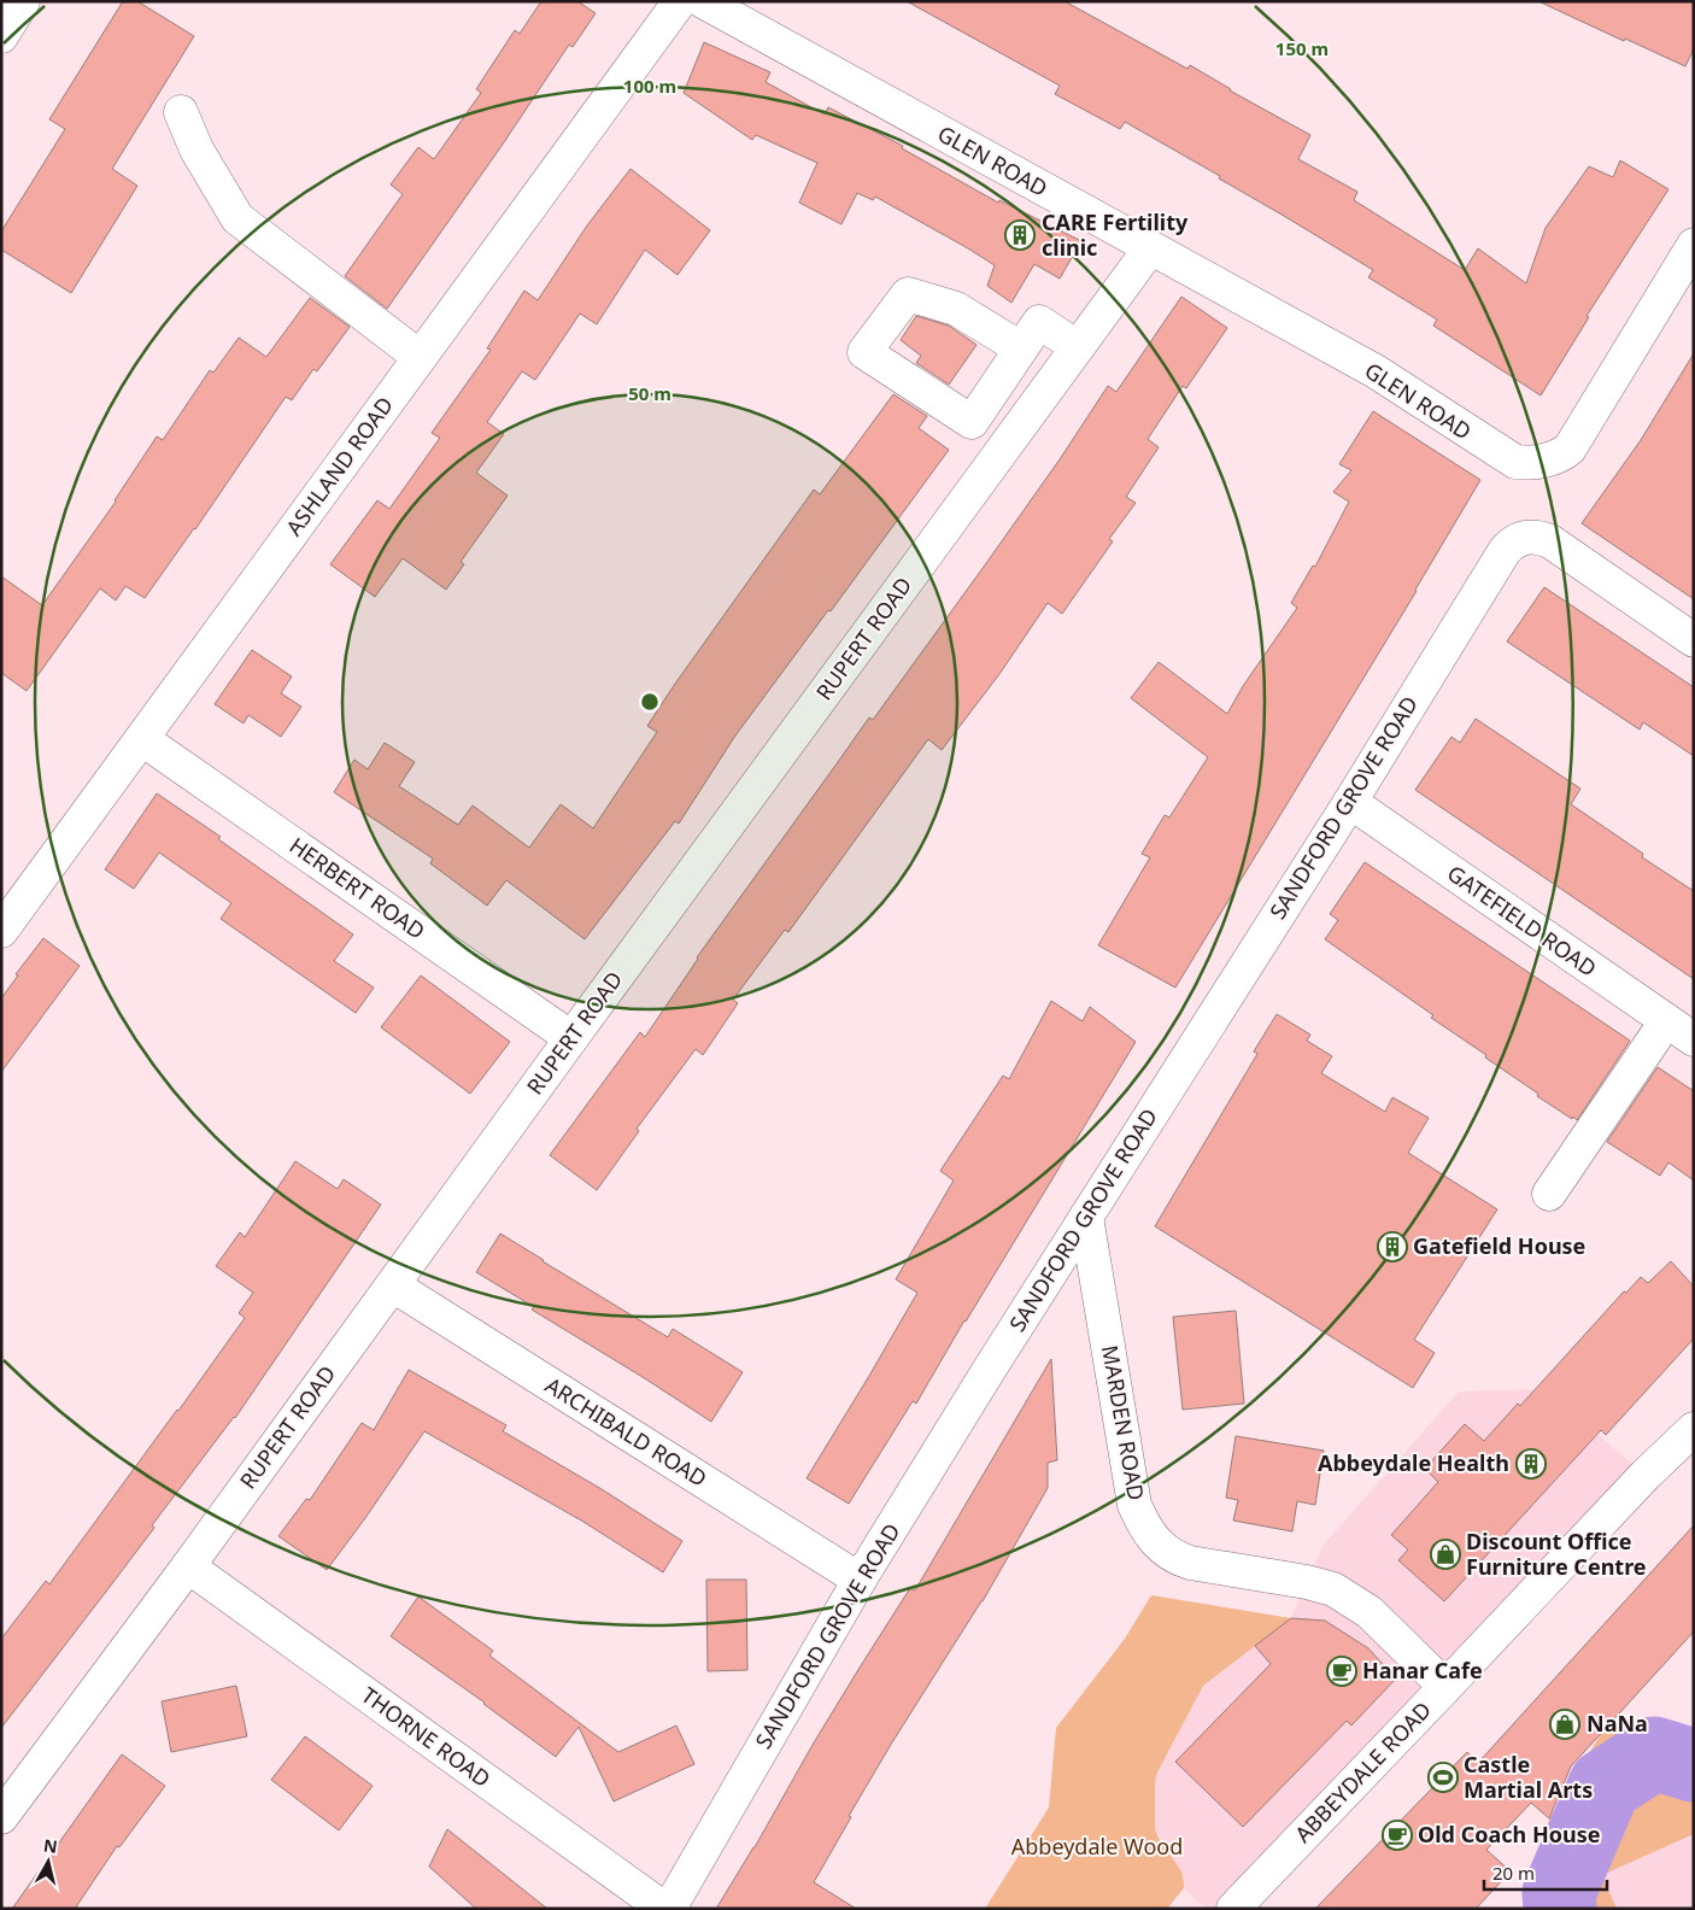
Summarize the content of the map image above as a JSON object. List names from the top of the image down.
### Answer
{
  "streets": {
    "street": [
      "GLEN ROAD",
      "ASHLAND ROAD",
      "RUPERT ROAD",
      "SANDFORD GROVE ROAD",
      "HERBERT ROAD",
      "GATEFIELD ROAD",
      "MARDEN ROAD",
      "ARCHIBALD ROAD",
      "THORNE ROAD",
      "ABBEYDALE ROAD"
    ]
  },
  "crossings": [
    ["GLEN ROAD", "RUPERT ROAD"],
    ["ASHLAND ROAD", "HERBERT ROAD"],
    ["RUPERT ROAD", "HERBERT ROAD"],
    ["RUPERT ROAD", "ARCHIBALD ROAD"],
    ["RUPERT ROAD", "THORNE ROAD"],
    ["SANDFORD GROVE ROAD", "GATEFIELD ROAD"],
    ["SANDFORD GROVE ROAD", "MARDEN ROAD"],
    ["SANDFORD GROVE ROAD", "ARCHIBALD ROAD"],
    ["SANDFORD GROVE ROAD", "THORNE ROAD"],
    ["MARDEN ROAD", "ABBEYDALE ROAD"]
  ],
  "parks": ["Abbeydale Wood"],
  "places": {
    "building": ["CARE Fertility clinic", "Gatefield House", "Abbeydale Health"],
    "shop": ["Discount Office Furniture Centre", "NaNa"],
    "cafe": ["Hanar Cafe", "Old Coach House"],
    "sports": ["Castle Martial Arts"]
  },
  "scale_bar": "20 m",
  "north": "top",
  "rings": ["150 m", "100 m", "50 m"]
}
